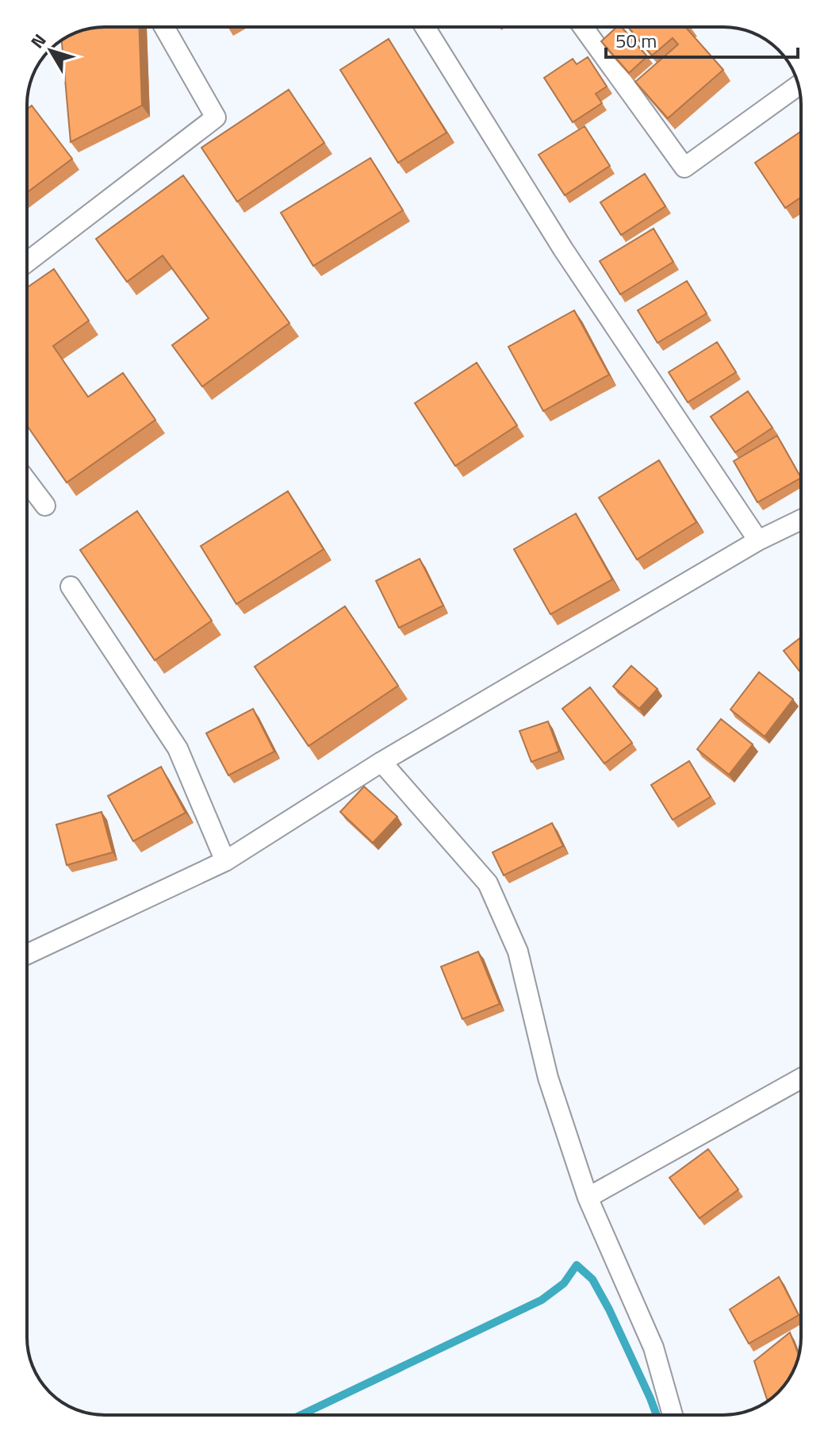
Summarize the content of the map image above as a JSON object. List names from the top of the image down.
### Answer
{
  "scale_bar": "50 m",
  "north": "top left"
}
